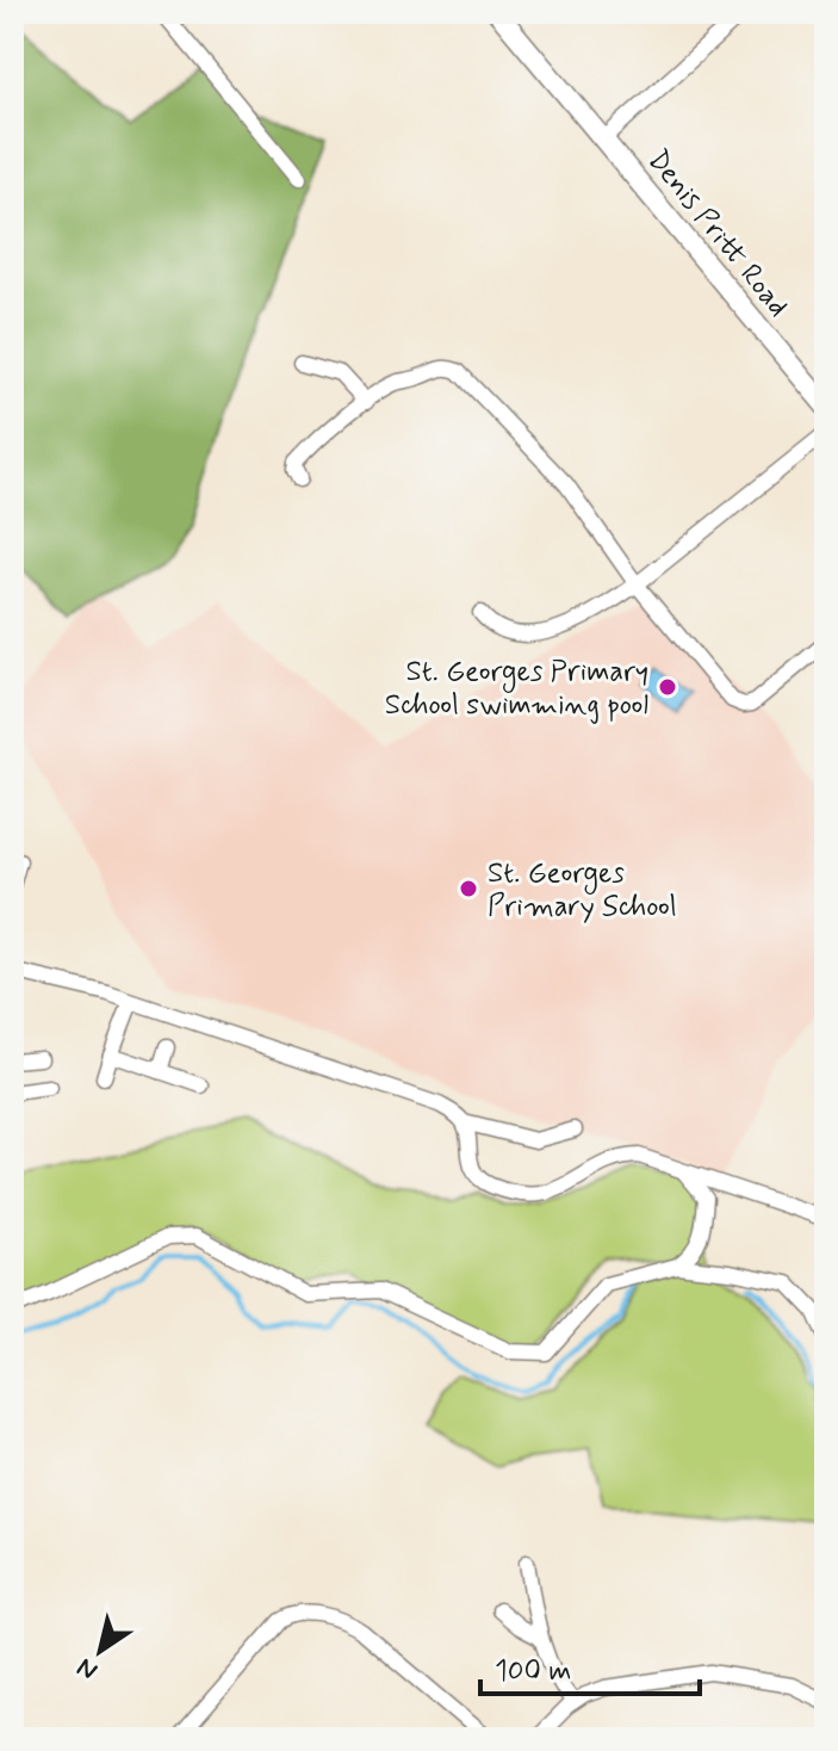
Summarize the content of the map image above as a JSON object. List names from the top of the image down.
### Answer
{
  "streets": {
    "main road": ["Denis Pritt Road"]
  },
  "places": ["St. Georges Primary School swimming pool", "St. Georges Primary School"],
  "scale_bar": "100 m",
  "north": "bottom left"
}
